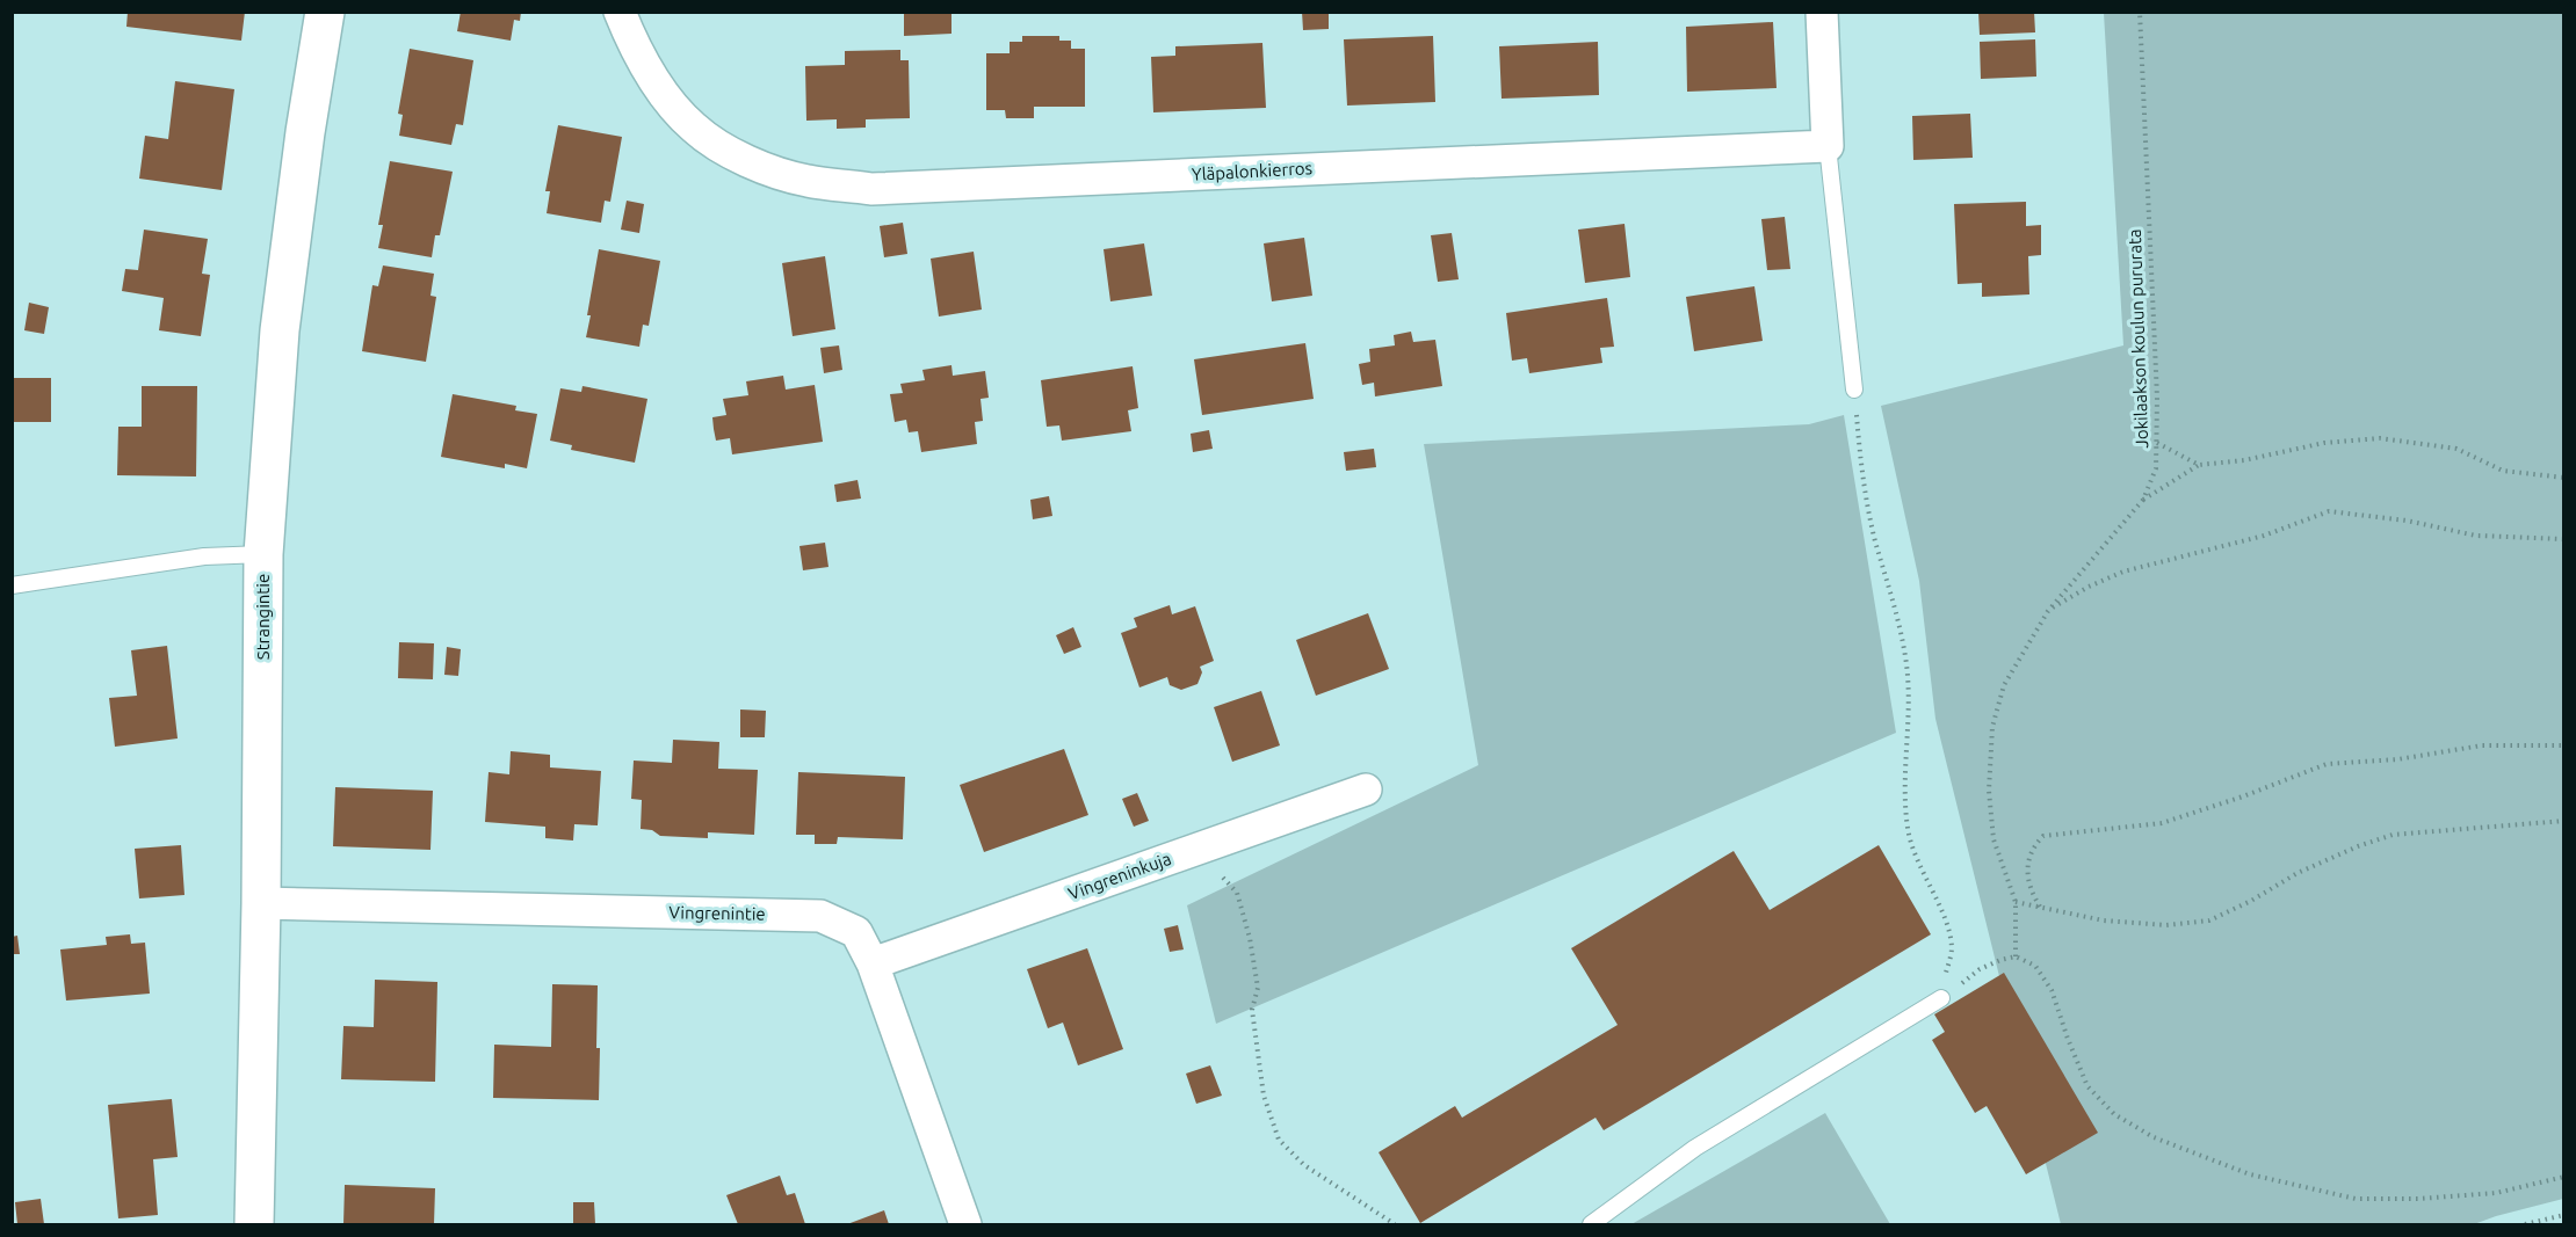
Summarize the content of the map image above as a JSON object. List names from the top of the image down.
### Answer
{
  "streets": {
    "street": [
      "Yläpalonkierros",
      "Strangintie",
      "Vingreninkuja",
      "Vingrenintie"
    ],
    "path": ["Jokilaakson koulun pururata"]
  },
  "crossings": [
    ["Strangintie", "Vingrenintie"],
    ["Vingreninkuja", "Vingrenintie"]
  ]
}
